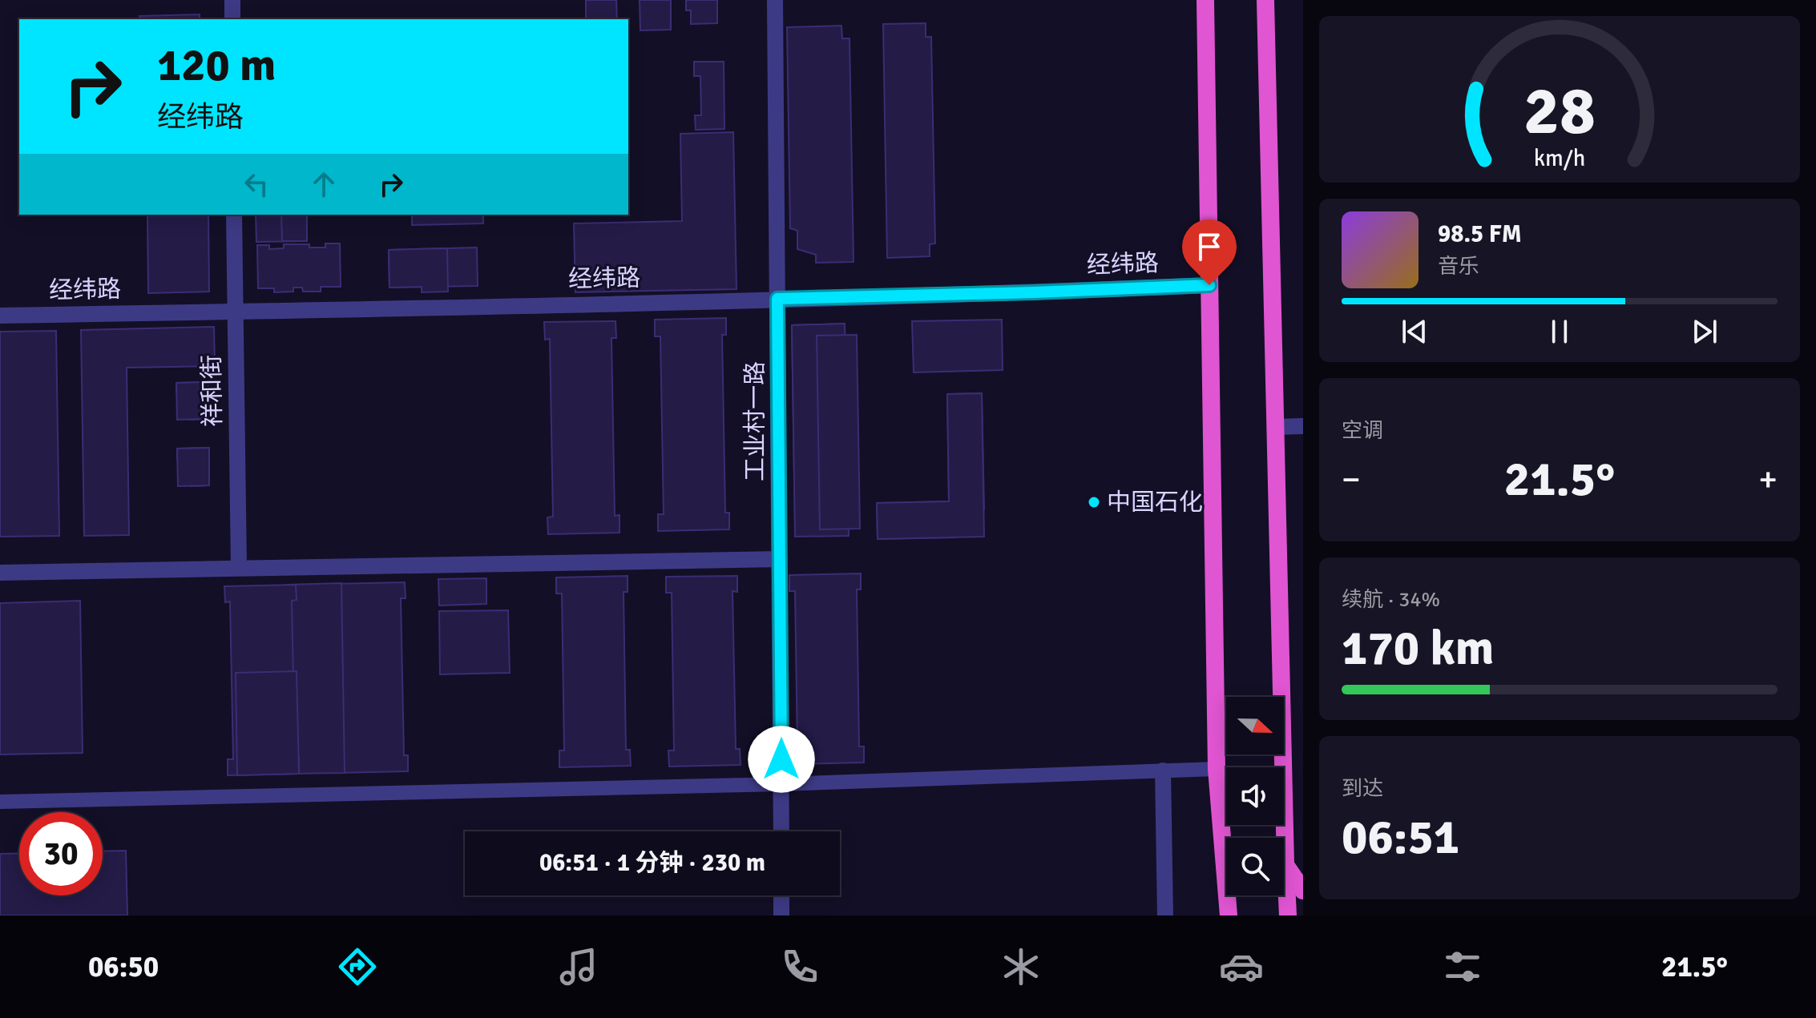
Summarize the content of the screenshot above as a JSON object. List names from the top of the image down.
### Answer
{
  "streets": {
    "street": ["经纬路", "祥和街", "工业村一路"]
  },
  "crossings": [
    ["经纬路", "祥和街"],
    ["经纬路", "工业村一路"]
  ],
  "places": ["中国石化"],
  "north": "right",
  "page": {
    "turn": ["120 m", "经纬路"],
    "song": ["98.5 FM", "音乐"],
    "tile": [
      "空调",
      ["续航 · 34%", "170 km"],
      ["到达", "06:51"]
    ],
    "heat": ["−", "21.5°", "+"],
    "limit": "30",
    "trip": "06:51 · 1 分钟 · 230 m",
    "tabs": ["06:50", "21.5°"],
    "gauge": ["28", "km/h"]
  }
}
